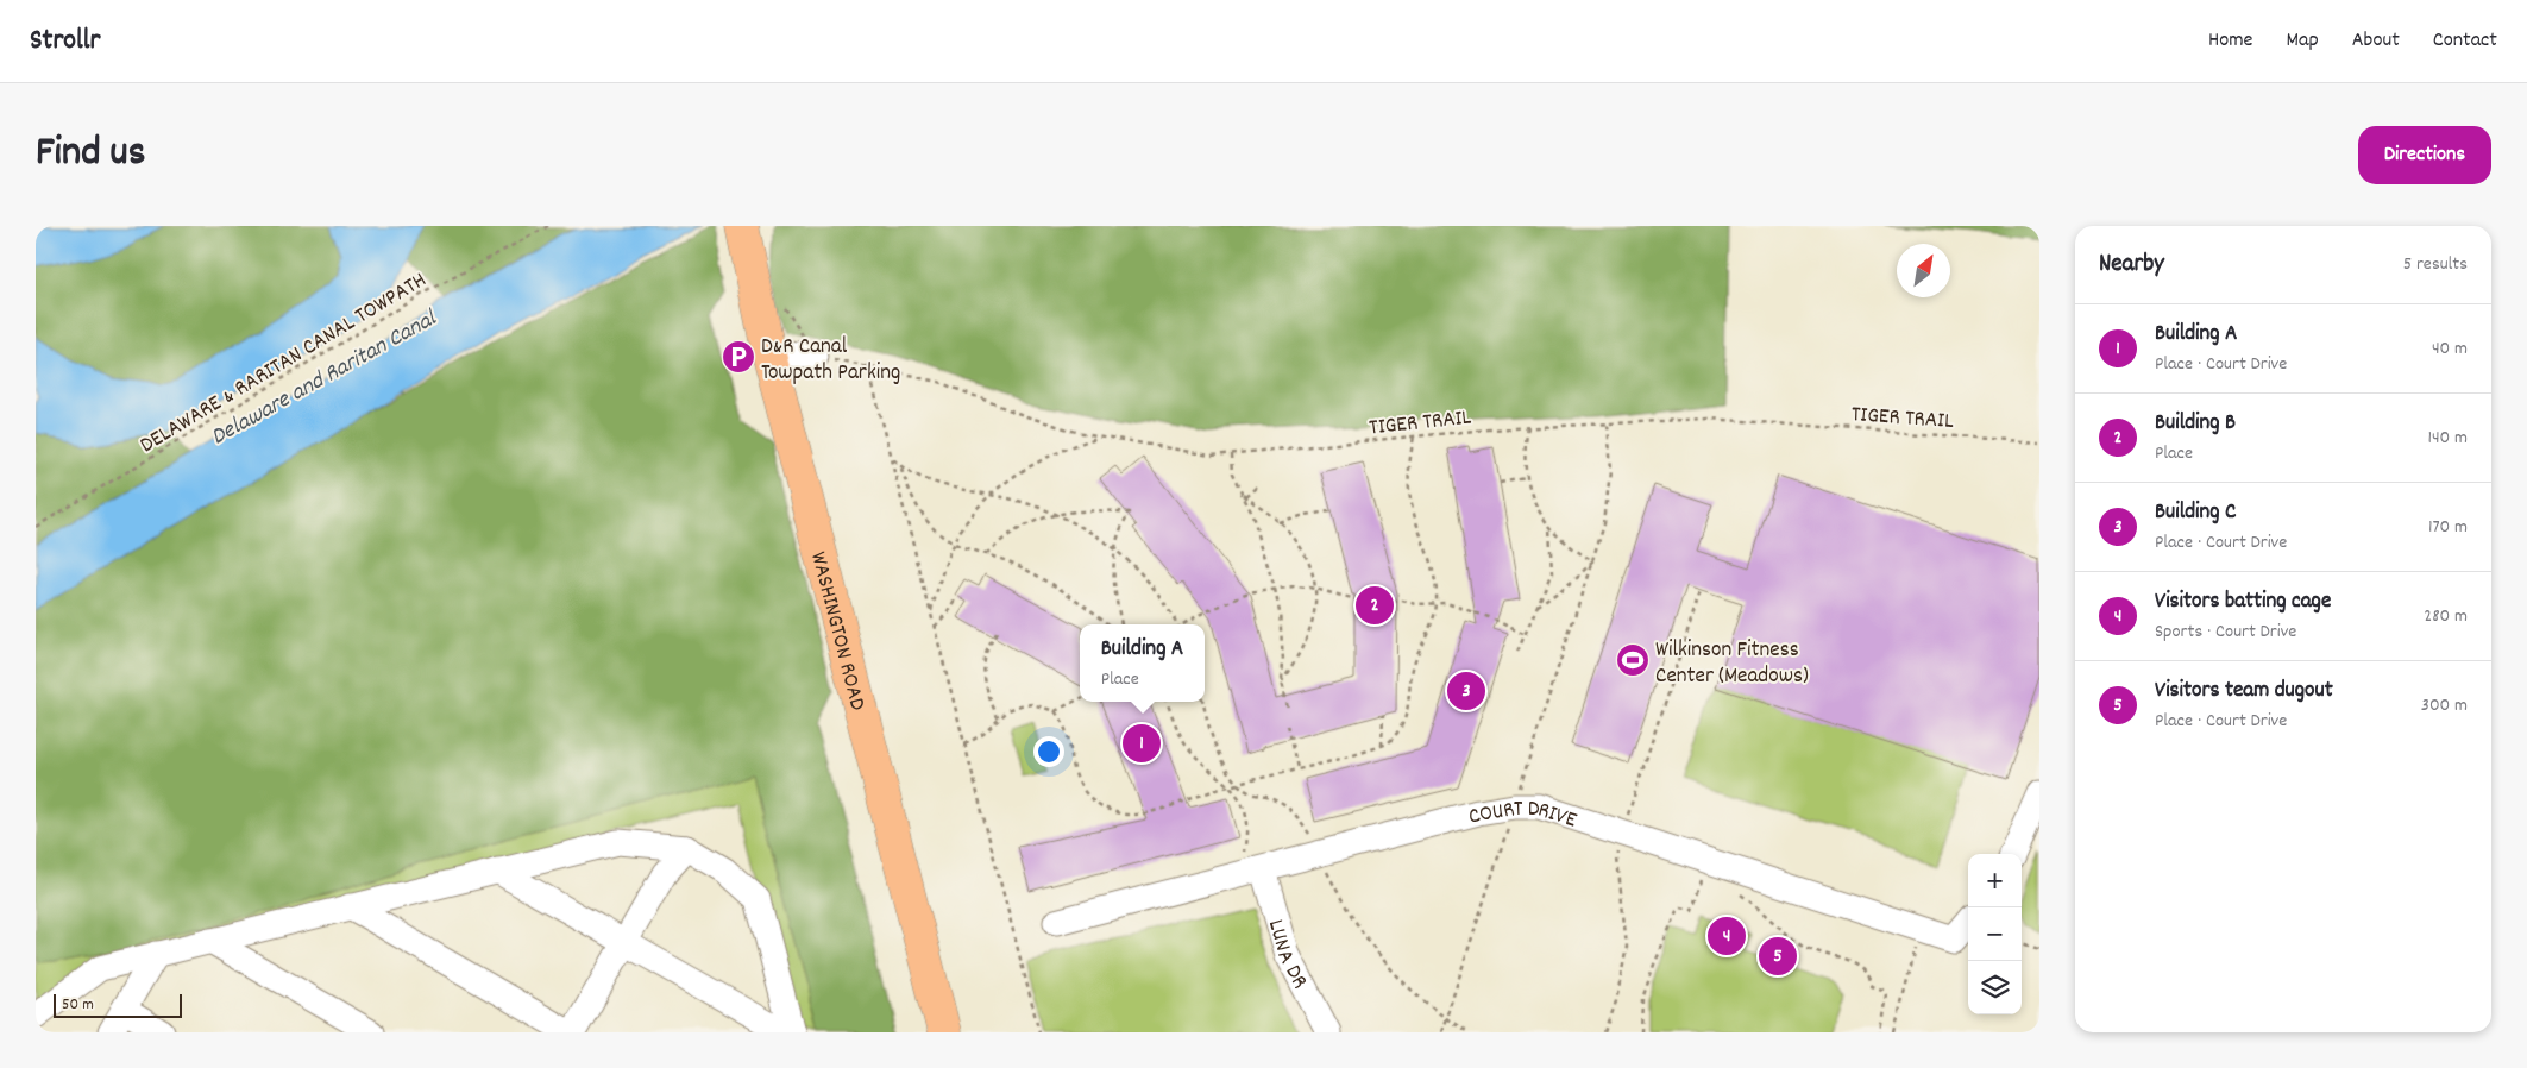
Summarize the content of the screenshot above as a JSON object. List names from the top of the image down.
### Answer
{
  "streets": {
    "main road": ["WASHINGTON ROAD"],
    "street": ["COURT DRIVE", "LUNA DR"],
    "path": ["DELAWARE & RARITAN CANAL TOWPATH", "TIGER TRAIL"]
  },
  "crossings": [
    ["COURT DRIVE", "LUNA DR"]
  ],
  "water": ["Delaware and Raritan Canal"],
  "places": {
    "parking": ["D&R Canal Towpath Parking"],
    "sports": ["Wilkinson Fitness Center (Meadows)"]
  },
  "scale_bar": "50 m",
  "north": "top right",
  "page": {
    "header": "Strollr",
    "nav": [
      "Home",
      "Map",
      "About",
      "Contact"
    ],
    "title": "Find us",
    "buttons": "Directions",
    "heading": ["Nearby", "5 results"],
    "list": [
      {
        "mark": "1",
        "name": "Building A",
        "note": "Place · Court Drive",
        "value": "40 m"
      },
      {
        "mark": "2",
        "name": "Building B",
        "note": "Place",
        "value": "140 m"
      },
      {
        "mark": "3",
        "name": "Building C",
        "note": "Place · Court Drive",
        "value": "170 m"
      },
      {
        "mark": "4",
        "name": "Visitors batting cage",
        "note": "Sports · Court Drive",
        "value": "280 m"
      },
      {
        "mark": "5",
        "name": "Visitors team dugout",
        "note": "Place · Court Drive",
        "value": "300 m"
      }
    ],
    "pins": [
      "2",
      "3",
      "1",
      "4",
      "5"
    ],
    "popup": ["Building A", "Place"],
    "map_buttons": ["+", "−"],
    "scale": "50 m"
  }
}
